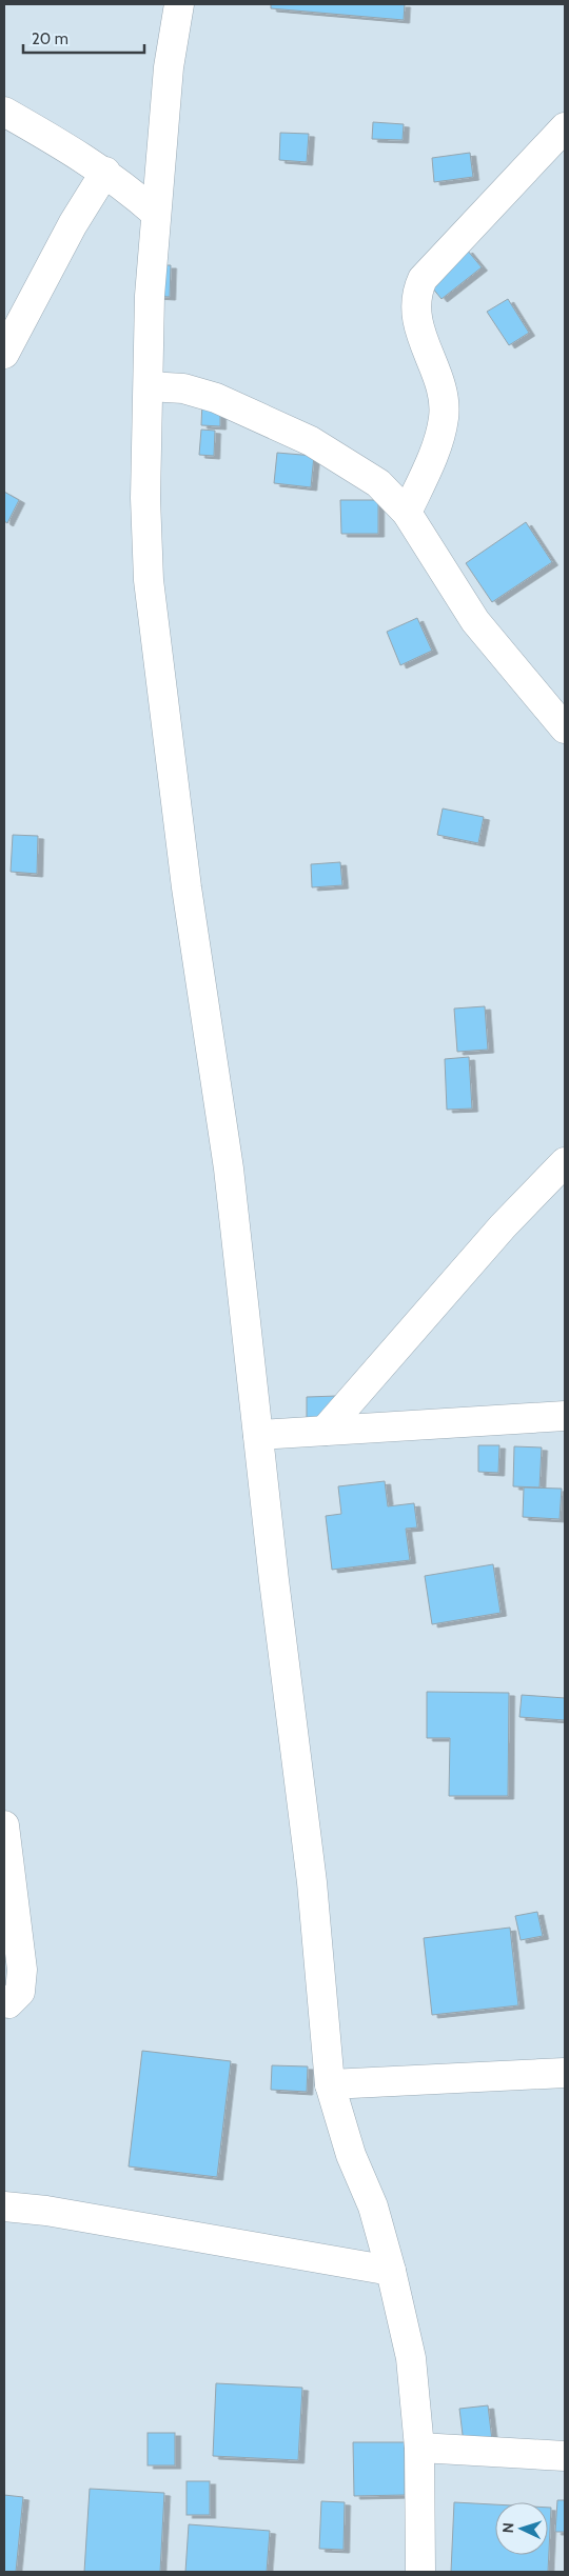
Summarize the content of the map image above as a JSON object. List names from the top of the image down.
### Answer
{
  "scale_bar": "20 m",
  "north": "left"
}
